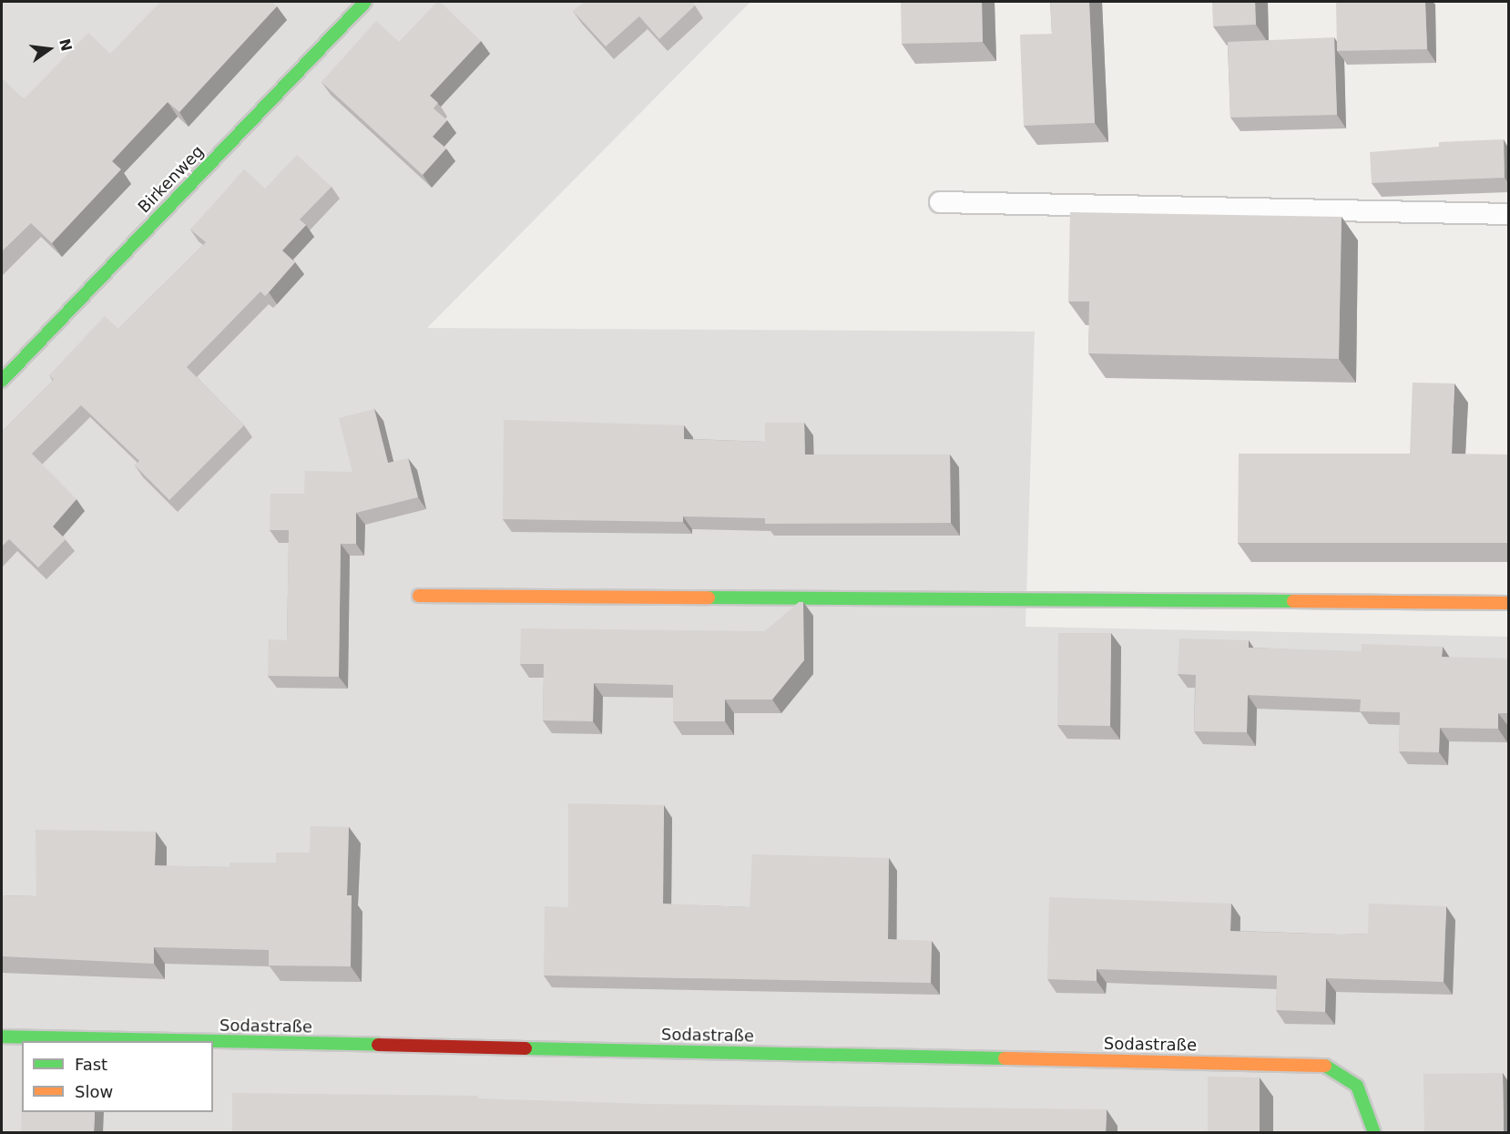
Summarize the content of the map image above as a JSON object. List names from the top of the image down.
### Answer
{
  "streets": {
    "street": ["Birkenweg", "Sodastraße"]
  },
  "legend": ["Fast", "Slow"],
  "north": "right"
}
